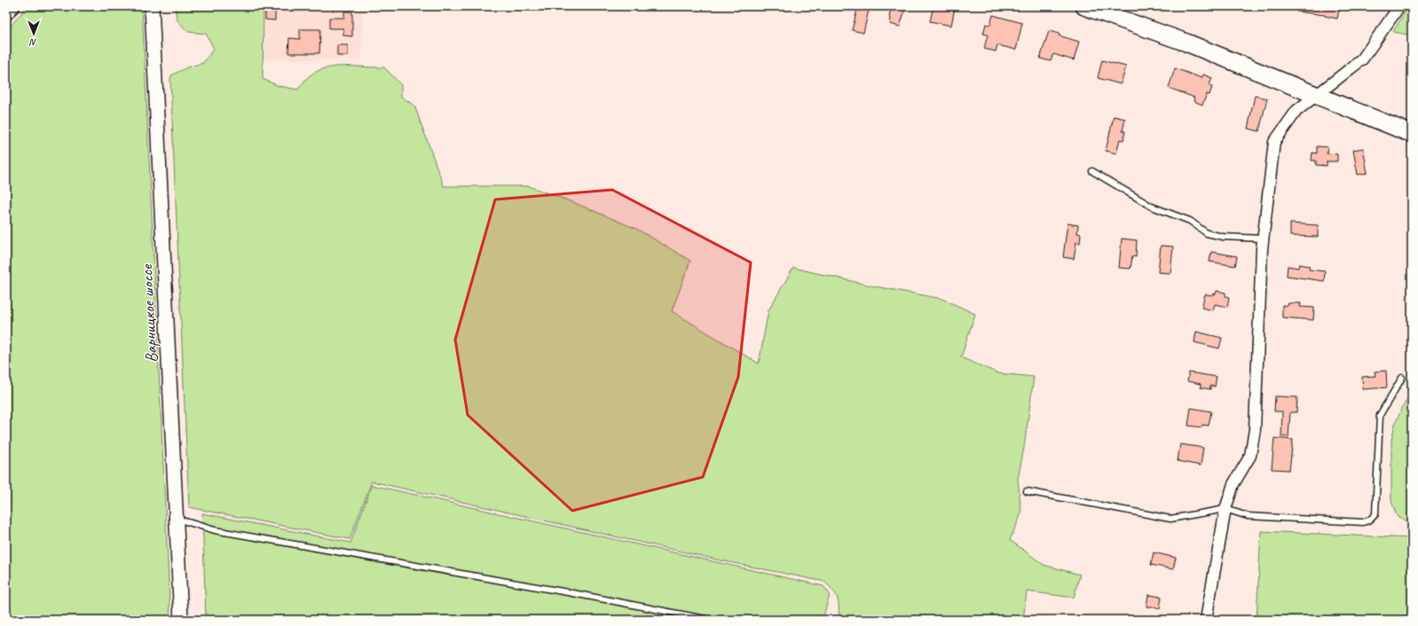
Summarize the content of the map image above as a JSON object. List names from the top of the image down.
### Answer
{
  "streets": {
    "street": ["Варницкое шоссе"]
  },
  "north": "bottom"
}
